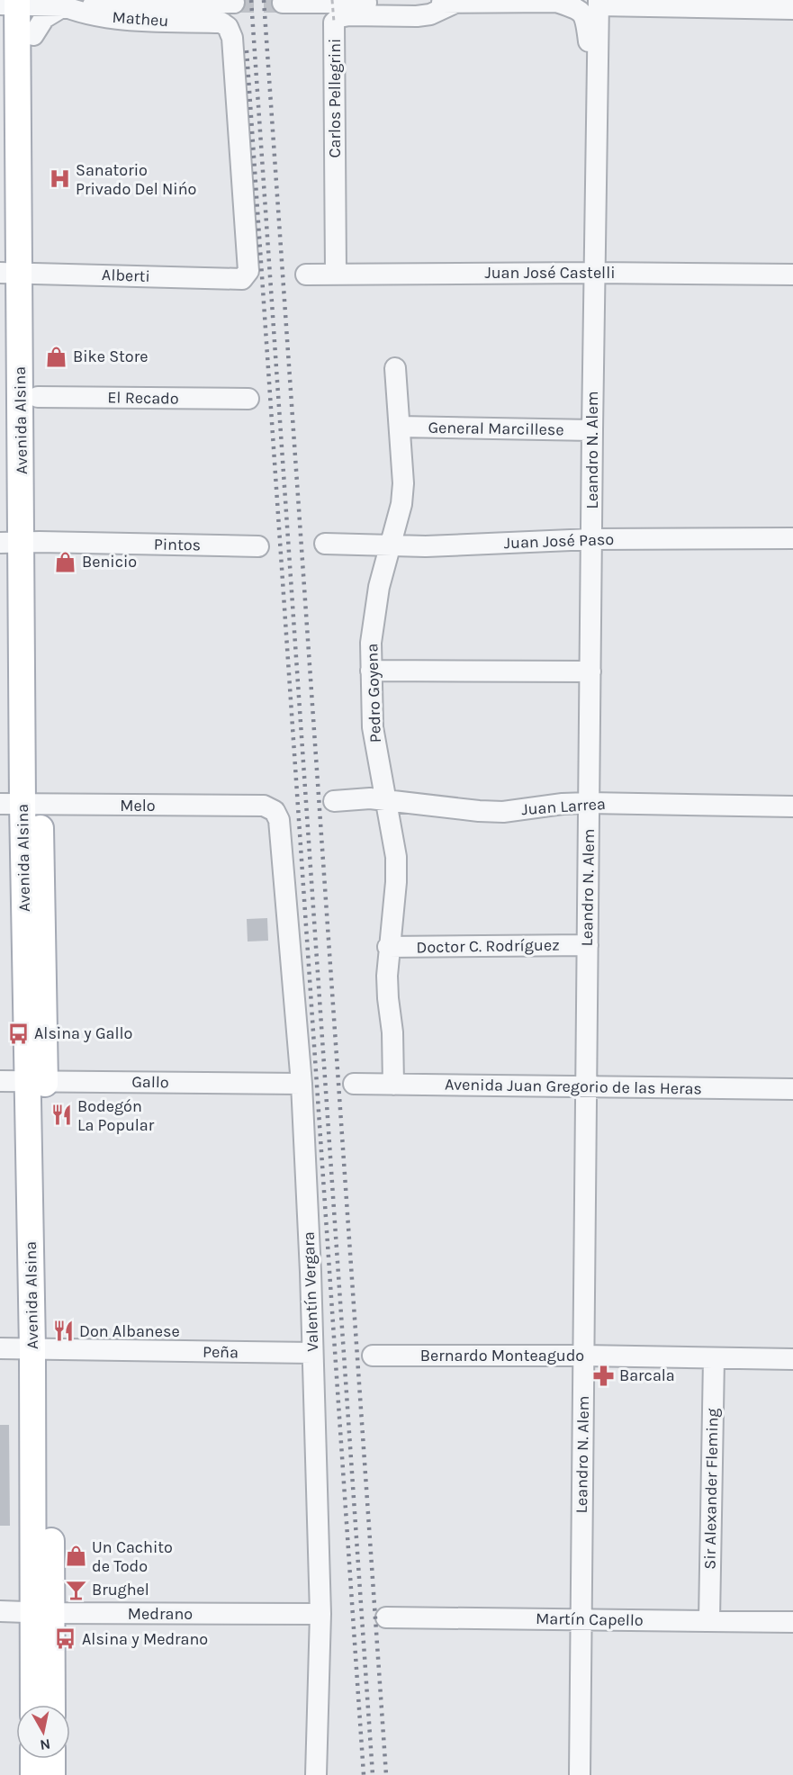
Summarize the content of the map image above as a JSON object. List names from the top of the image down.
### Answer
{
  "streets": {
    "main road": ["Avenida Alsina"],
    "street": [
      "Matheu",
      "Carlos Pellegrini",
      "Juan José Castelli",
      "Alberti",
      "El Recado",
      "General Marcillese",
      "Leandro N. Alem",
      "Juan José Paso",
      "Pintos",
      "Pedro Goyena",
      "Melo",
      "Juan Larrea",
      "Doctor C. Rodríguez",
      "Gallo",
      "Avenida Juan Gregorio de las Heras",
      "Valentín Vergara",
      "Peña",
      "Bernardo Monteagudo",
      "Sir Alexander Fleming",
      "Medrano",
      "Martín Capello"
    ]
  },
  "crossings": [
    ["Matheu", "Alberti"],
    ["Matheu", "Avenida Alsina"],
    ["Carlos Pellegrini", "Juan José Castelli"],
    ["Juan José Castelli", "Leandro N. Alem"],
    ["Alberti", "Avenida Alsina"],
    ["El Recado", "Avenida Alsina"],
    ["Avenida Alsina", "Pintos"],
    ["Avenida Alsina", "Melo"],
    ["Avenida Alsina", "Gallo"],
    ["Avenida Alsina", "Peña"],
    ["Avenida Alsina", "Medrano"],
    ["General Marcillese", "Leandro N. Alem"],
    ["General Marcillese", "Pedro Goyena"],
    ["Leandro N. Alem", "Juan José Paso"],
    ["Leandro N. Alem", "Juan Larrea"],
    ["Leandro N. Alem", "Doctor C. Rodríguez"],
    ["Leandro N. Alem", "Avenida Juan Gregorio de las Heras"],
    ["Leandro N. Alem", "Bernardo Monteagudo"],
    ["Leandro N. Alem", "Martín Capello"],
    ["Juan José Paso", "Pedro Goyena"],
    ["Pedro Goyena", "Juan Larrea"],
    ["Pedro Goyena", "Doctor C. Rodríguez"],
    ["Pedro Goyena", "Avenida Juan Gregorio de las Heras"],
    ["Melo", "Valentín Vergara"],
    ["Gallo", "Valentín Vergara"],
    ["Valentín Vergara", "Peña"],
    ["Valentín Vergara", "Medrano"],
    ["Bernardo Monteagudo", "Sir Alexander Fleming"],
    ["Sir Alexander Fleming", "Martín Capello"]
  ],
  "places": {
    "hospital": ["Sanatorio Privado Del Nińo"],
    "shop": ["Bike Store", "Benicio", "Un Cachito de Todo"],
    "bus stop": ["Alsina y Gallo", "Alsina y Medrano"],
    "restaurant": ["Bodegón La Popular", "Don Albanese"],
    "pharmacy": ["Barcala"],
    "bar": ["Brughel"]
  },
  "north": "bottom"
}
